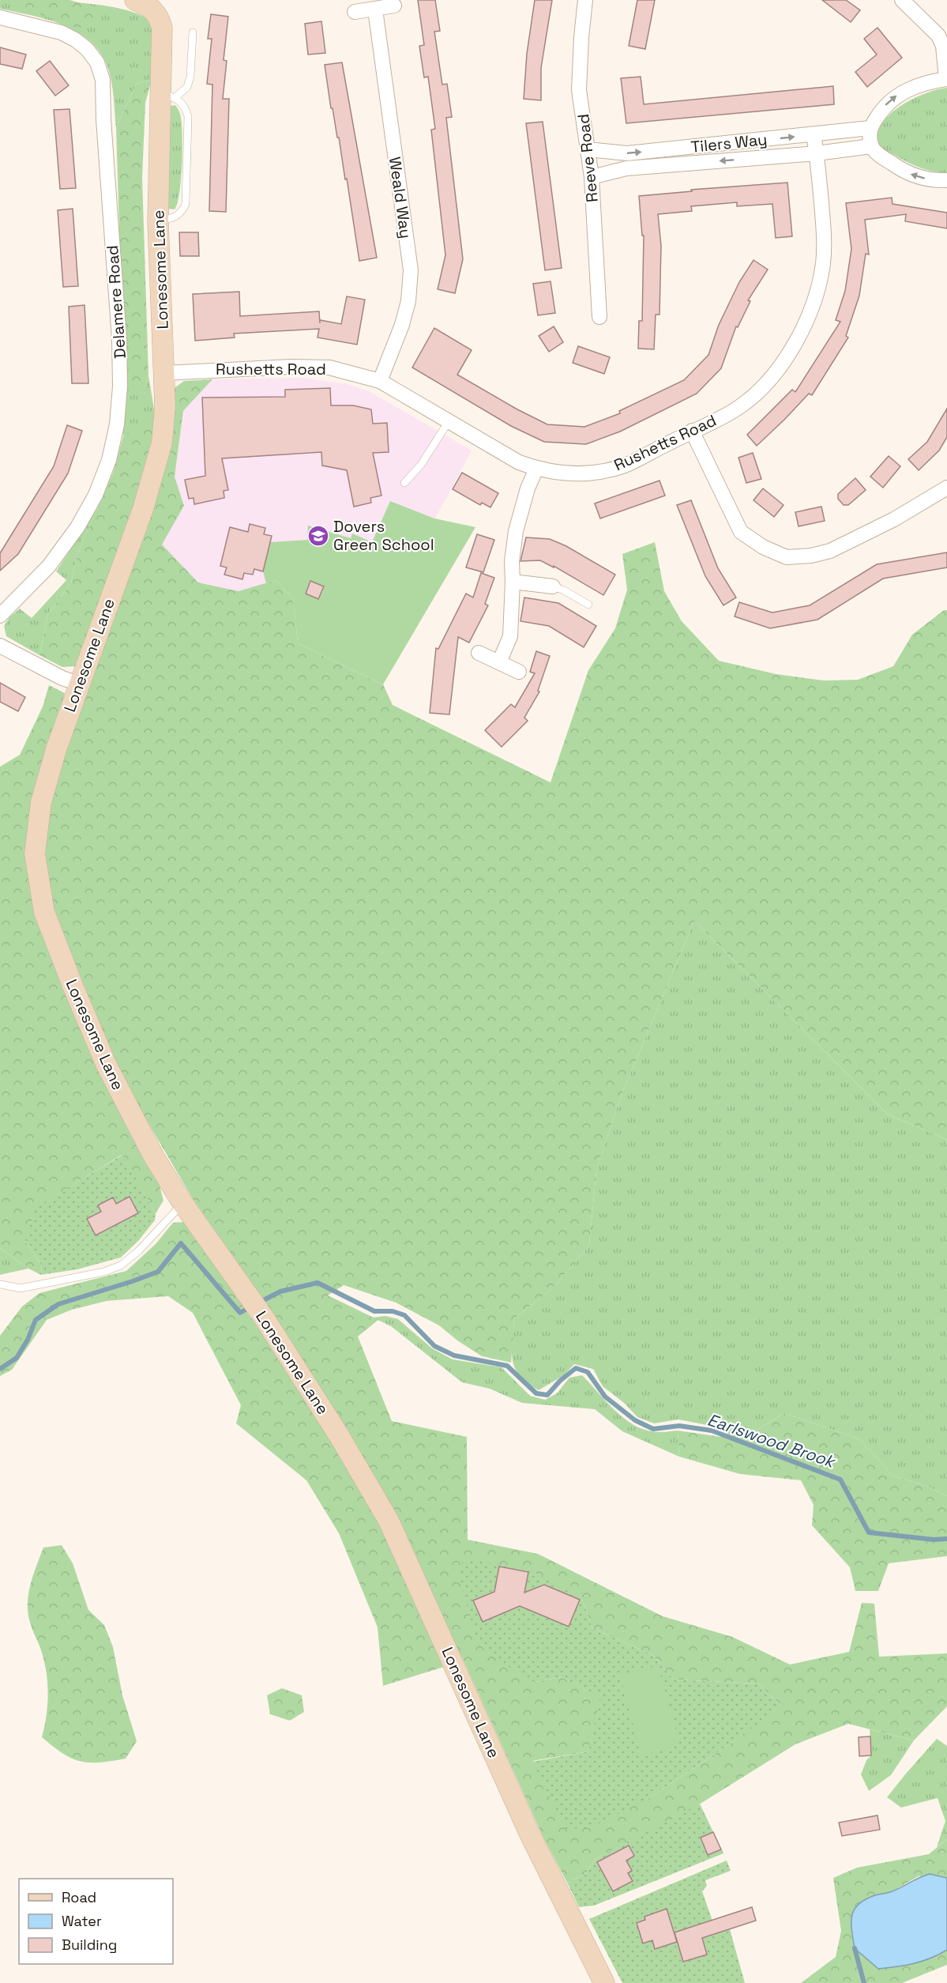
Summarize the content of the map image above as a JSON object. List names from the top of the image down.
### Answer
{
  "streets": {
    "street": [
      "Tilers Way",
      "Reeve Road",
      "Weald Way",
      "Lonesome Lane",
      "Delamere Road",
      "Rushetts Road"
    ]
  },
  "crossings": [
    ["Tilers Way", "Reeve Road"],
    ["Tilers Way", "Rushetts Road"],
    ["Weald Way", "Rushetts Road"],
    ["Lonesome Lane", "Rushetts Road"]
  ],
  "water": ["Earlswood Brook"],
  "places": {
    "school or university": ["Dovers Green School"]
  },
  "legend": ["Road", "Water", "Building"]
}
